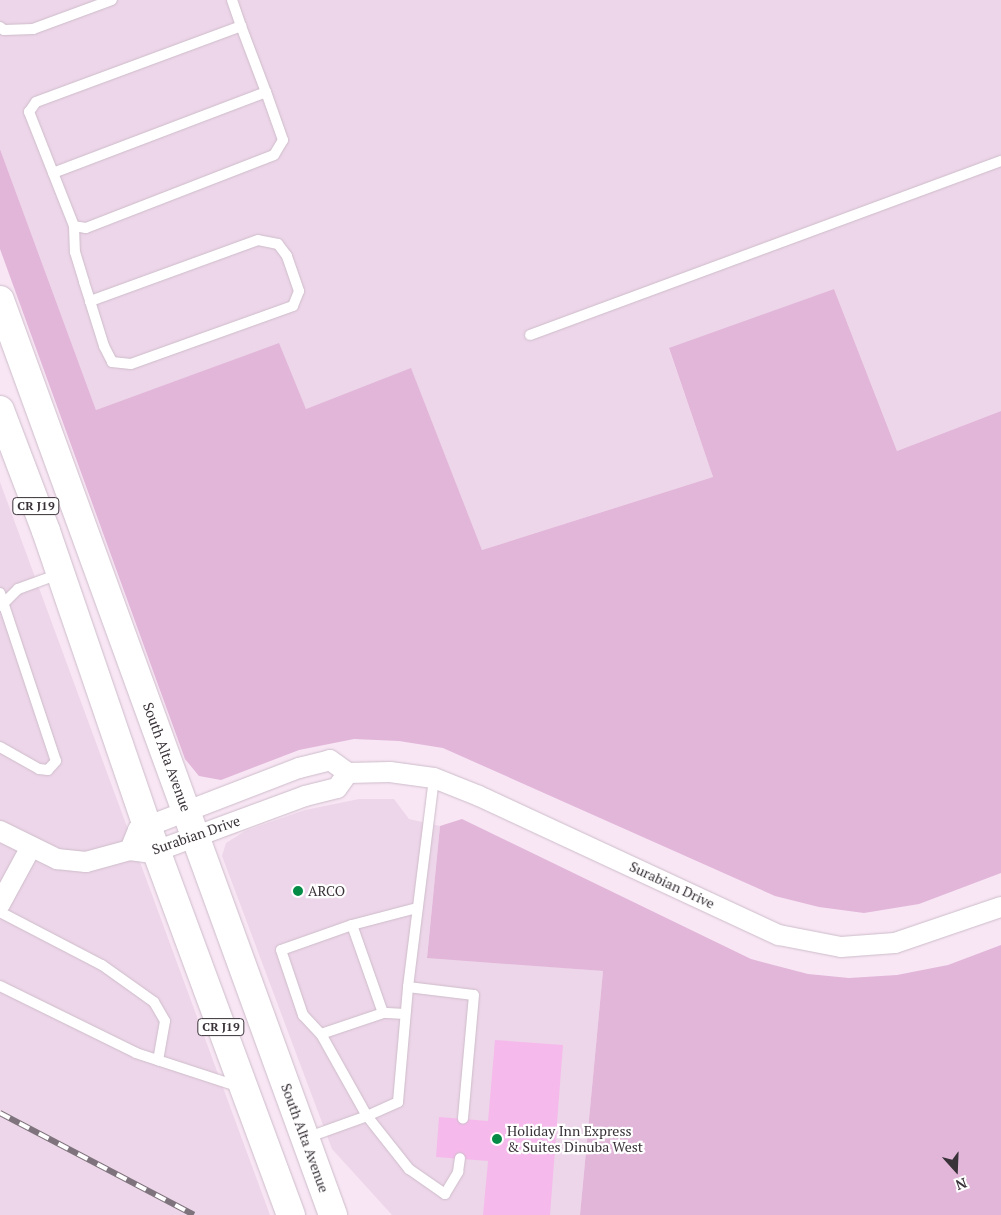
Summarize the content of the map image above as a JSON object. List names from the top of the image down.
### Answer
{
  "streets": {
    "main road": ["CR J19", "South Alta Avenue"],
    "street": ["Surabian Drive"]
  },
  "crossings": [
    ["CR J19", "Surabian Drive"],
    ["South Alta Avenue", "Surabian Drive"]
  ],
  "places": ["ARCO", "Holiday Inn Express & Suites Dinuba West"],
  "north": "bottom"
}
